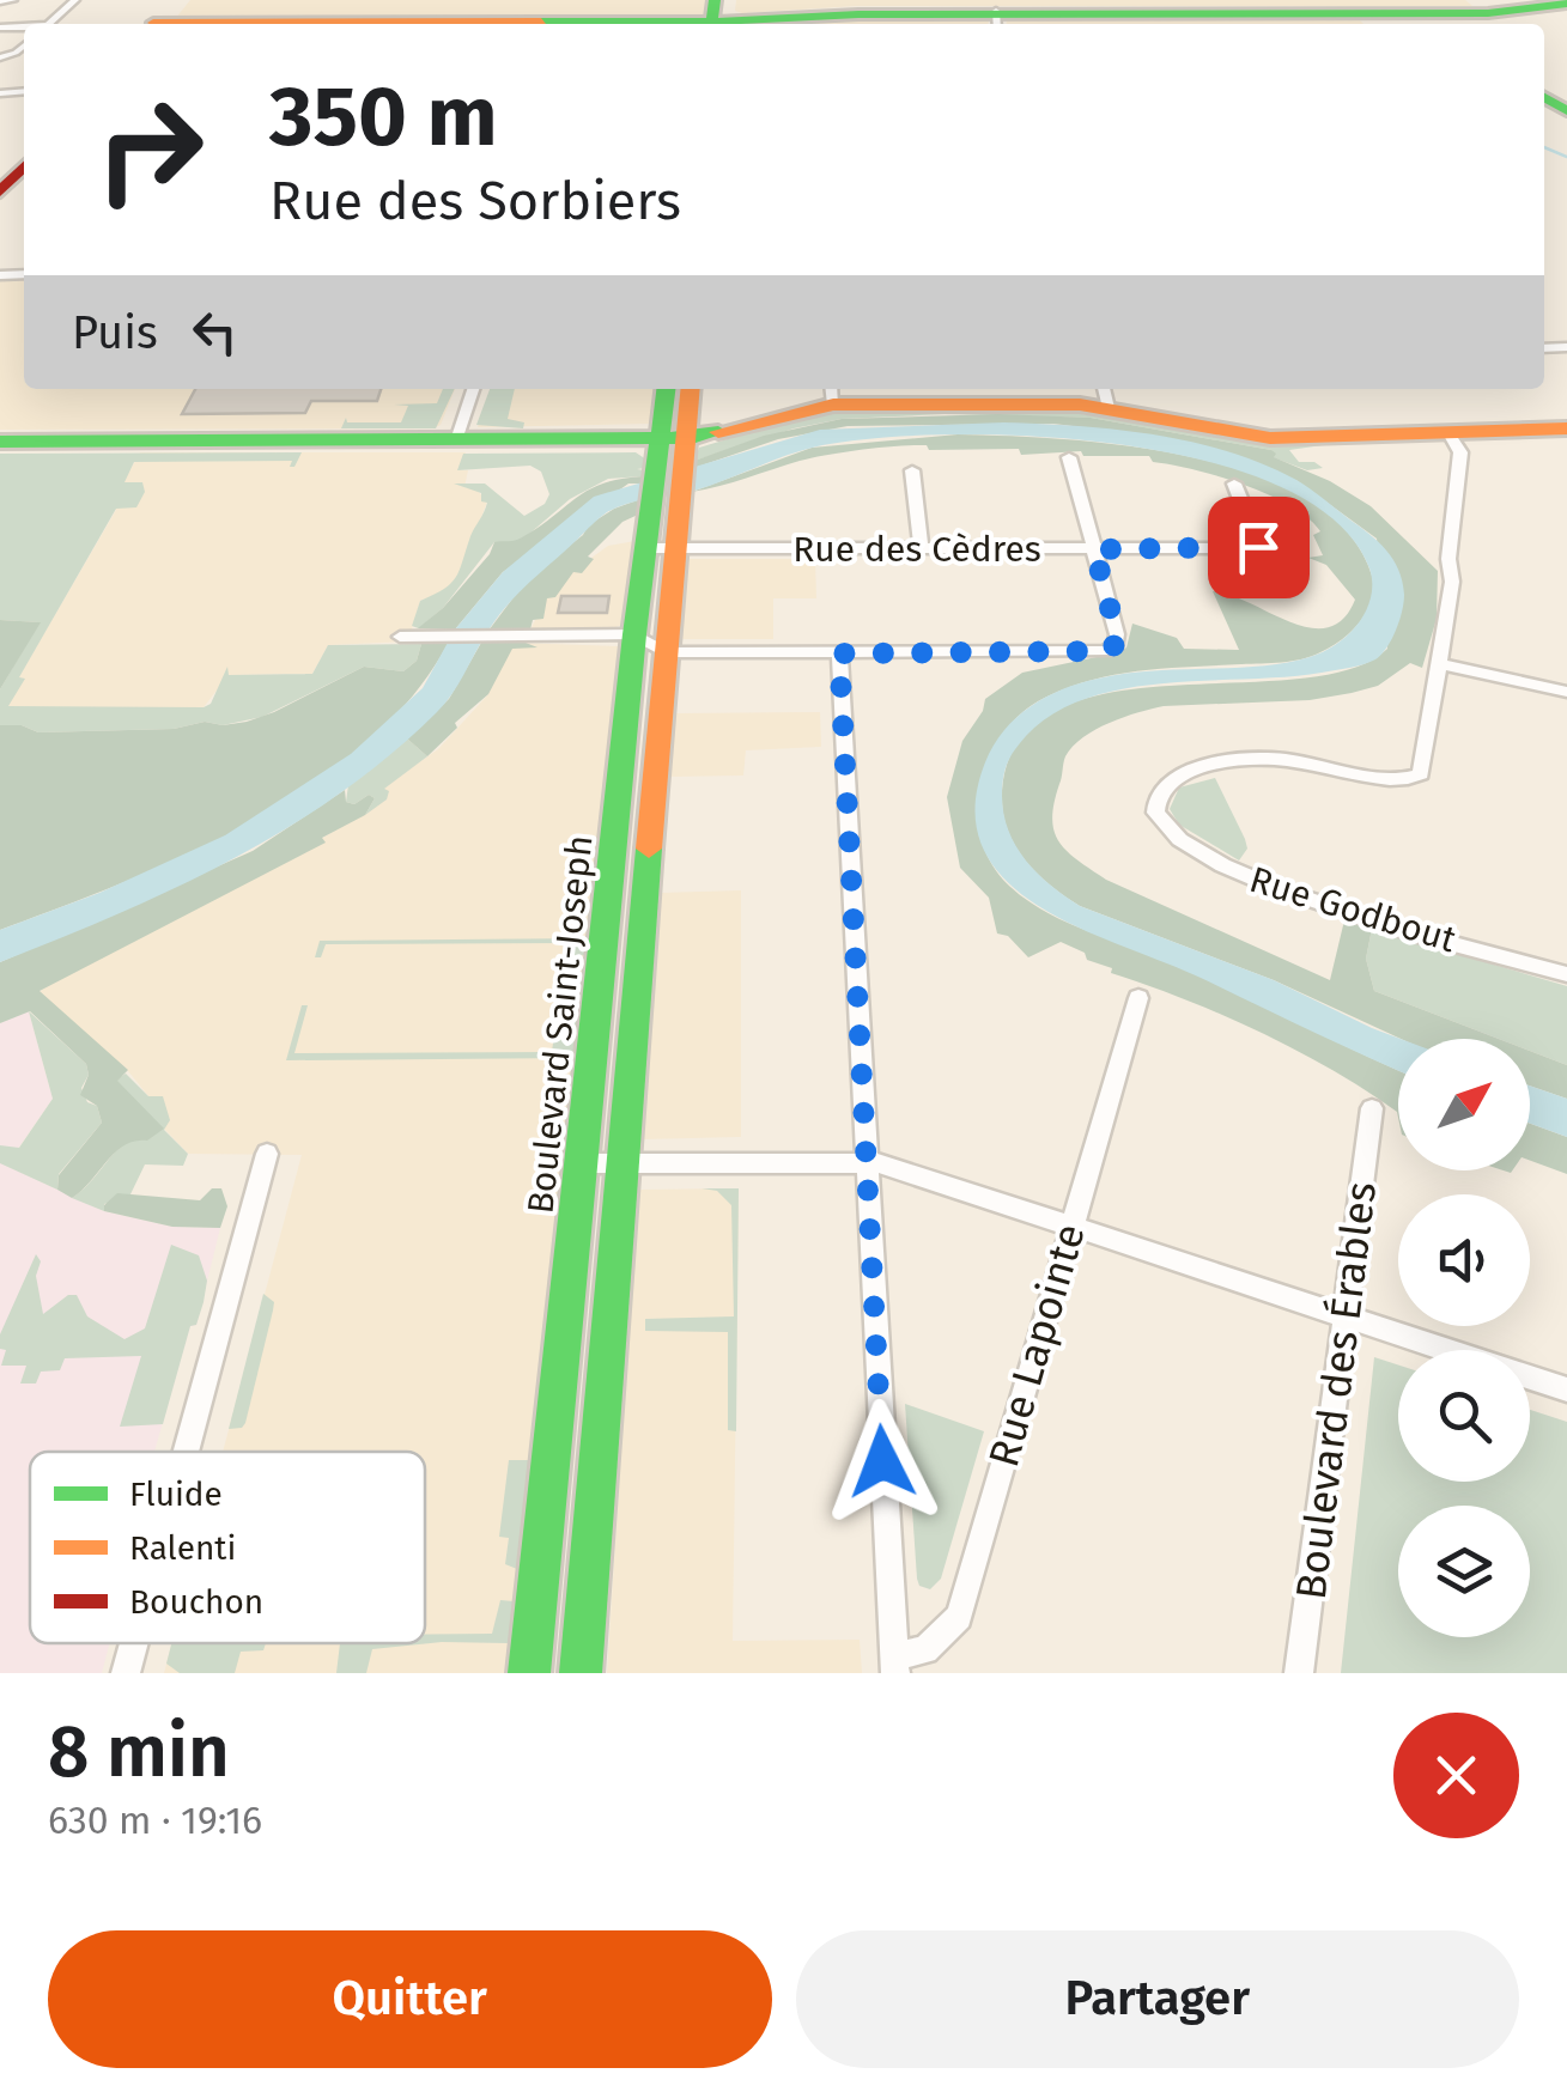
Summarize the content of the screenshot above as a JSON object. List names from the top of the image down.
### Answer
{
  "streets": {
    "main road": ["Boulevard Saint-Joseph"],
    "street": [
      "Rue des Cèdres",
      "Rue Godbout",
      "Rue Lapointe",
      "Boulevard des Érables"
    ]
  },
  "crossings": [
    ["Rue des Cèdres", "Boulevard Saint-Joseph"]
  ],
  "legend": ["Fluide", "Ralenti", "Bouchon"],
  "north": "top right",
  "page": {
    "turn": ["350 m", "Rue des Sorbiers"],
    "then": "Puis",
    "heading": ["8 min", "630 m · 19:16"],
    "buttons": ["Quitter", "Partager"]
  }
}
